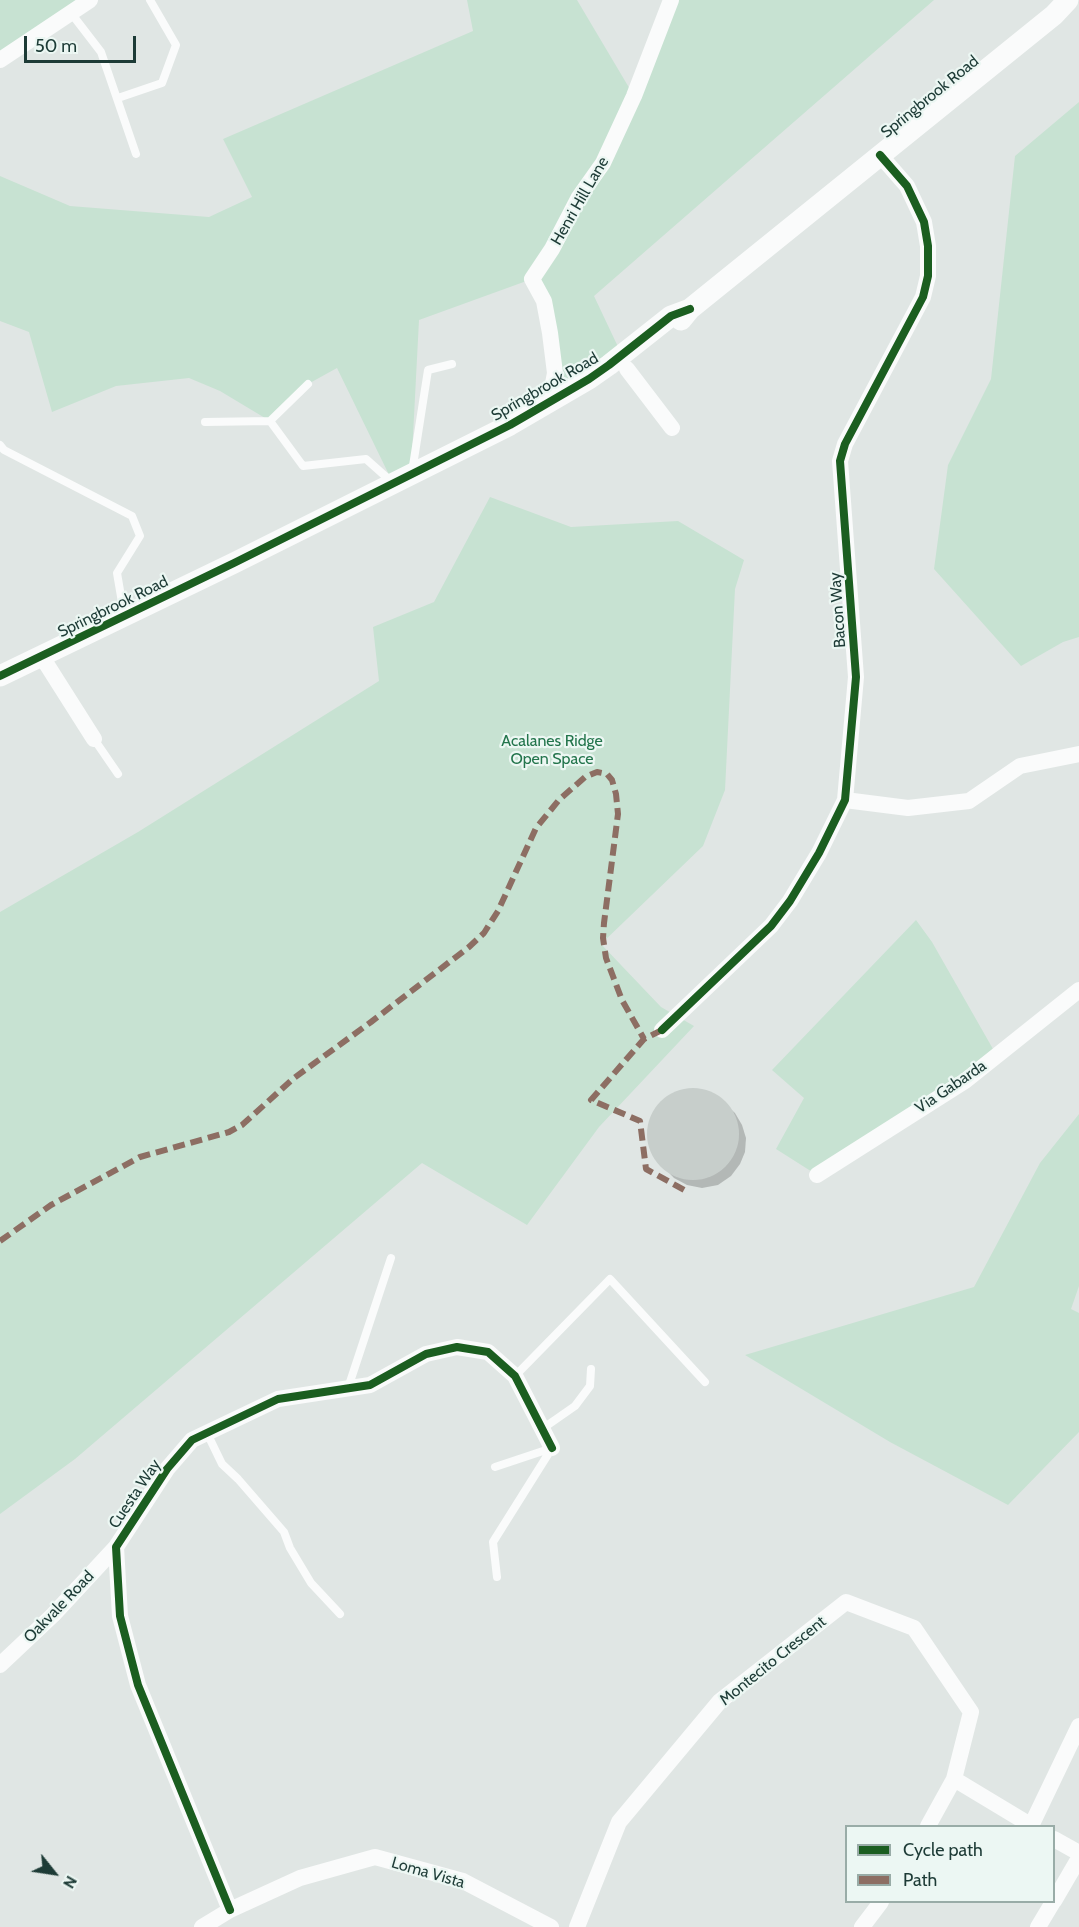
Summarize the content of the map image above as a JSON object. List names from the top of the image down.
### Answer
{
  "streets": {
    "street": [
      "Springbrook Road",
      "Henri Hill Lane",
      "Bacon Way",
      "Via Gabarda",
      "Cuesta Way",
      "Oakvale Road",
      "Montecito Crescent",
      "Loma Vista"
    ]
  },
  "crossings": [
    ["Springbrook Road", "Henri Hill Lane"],
    ["Springbrook Road", "Bacon Way"],
    ["Cuesta Way", "Oakvale Road"],
    ["Cuesta Way", "Loma Vista"]
  ],
  "parks": ["Acalanes Ridge Open Space"],
  "legend": ["Cycle path", "Path"],
  "scale_bar": "50 m",
  "north": "bottom right"
}
